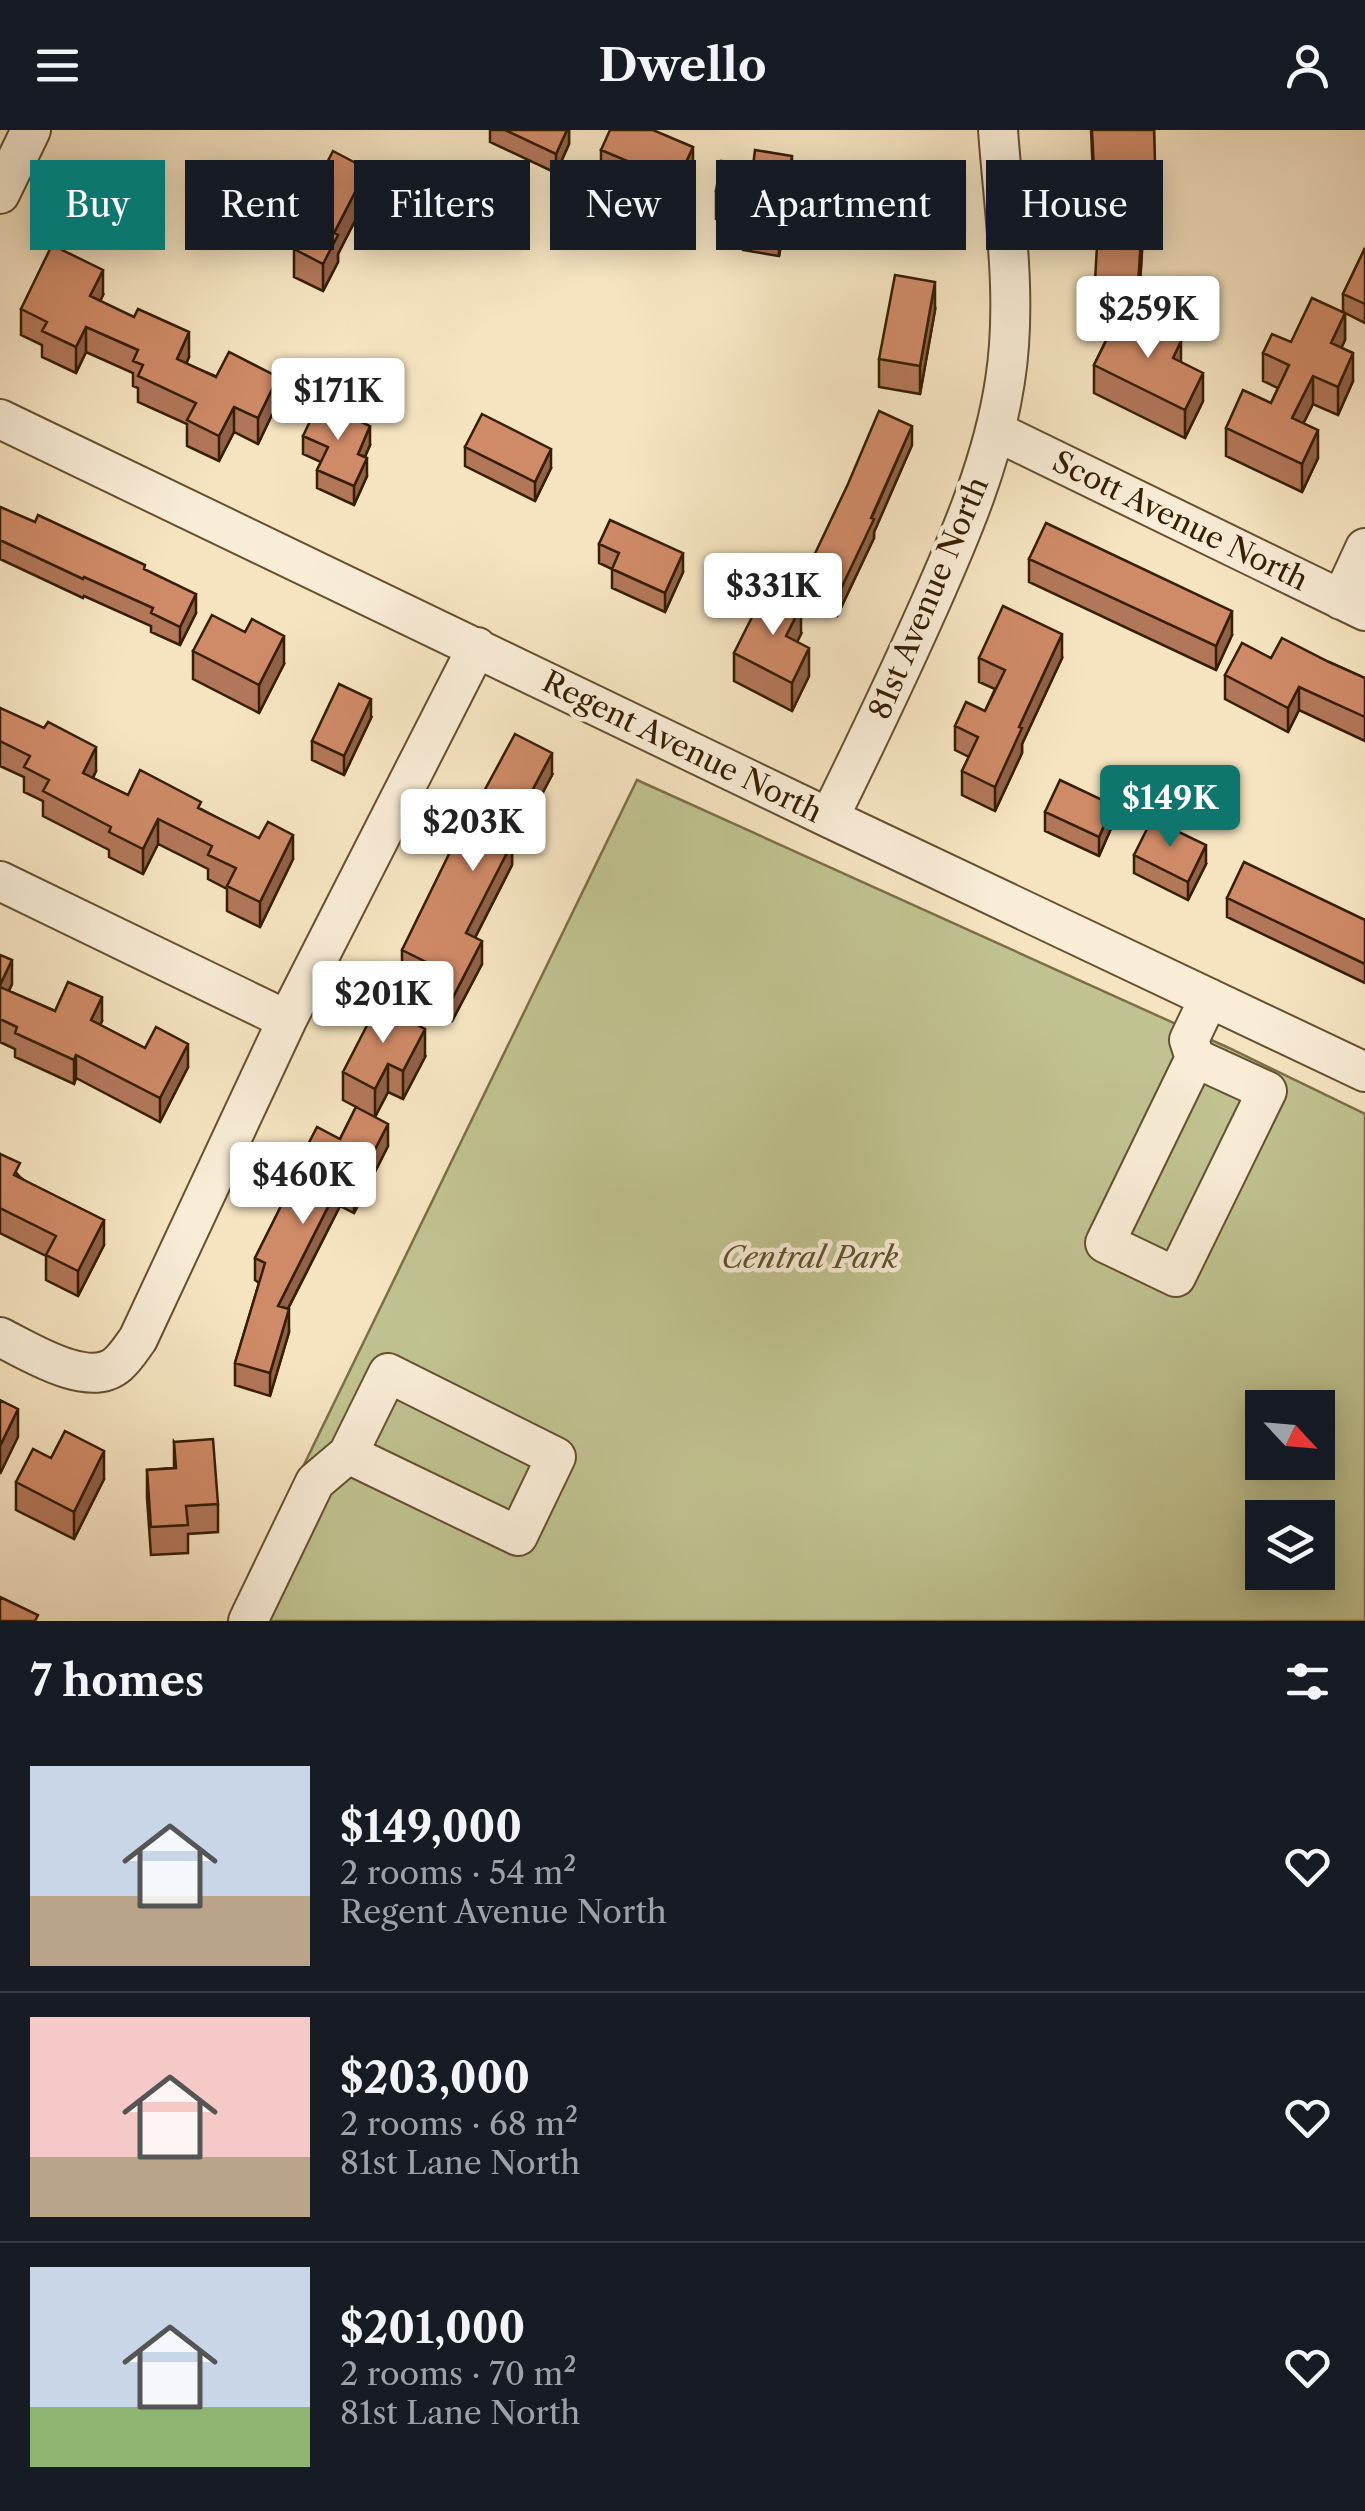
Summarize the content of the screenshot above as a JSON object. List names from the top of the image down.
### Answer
{
  "streets": {
    "street": ["Scott Avenue North", "81st Avenue North", "Regent Avenue North"]
  },
  "crossings": [
    ["Scott Avenue North", "81st Avenue North"],
    ["81st Avenue North", "Regent Avenue North"]
  ],
  "parks": ["Central Park"],
  "north": "bottom right",
  "page": {
    "header": "Dwello",
    "chip": [
      "Buy",
      "Rent",
      "Filters",
      "New",
      "Apartment",
      "House"
    ],
    "price": [
      "$259K",
      "$171K",
      "$331K",
      "$149K",
      "$203K",
      "$201K",
      "$460K"
    ],
    "heading": "7 homes",
    "list": [
      {
        "name": "$149,000",
        "note": "2 rooms · 54 m² · Regent Avenue North"
      },
      {
        "name": "$203,000",
        "note": "2 rooms · 68 m² · 81st Lane North"
      },
      {
        "name": "$201,000",
        "note": "2 rooms · 70 m² · 81st Lane North"
      }
    ]
  }
}
